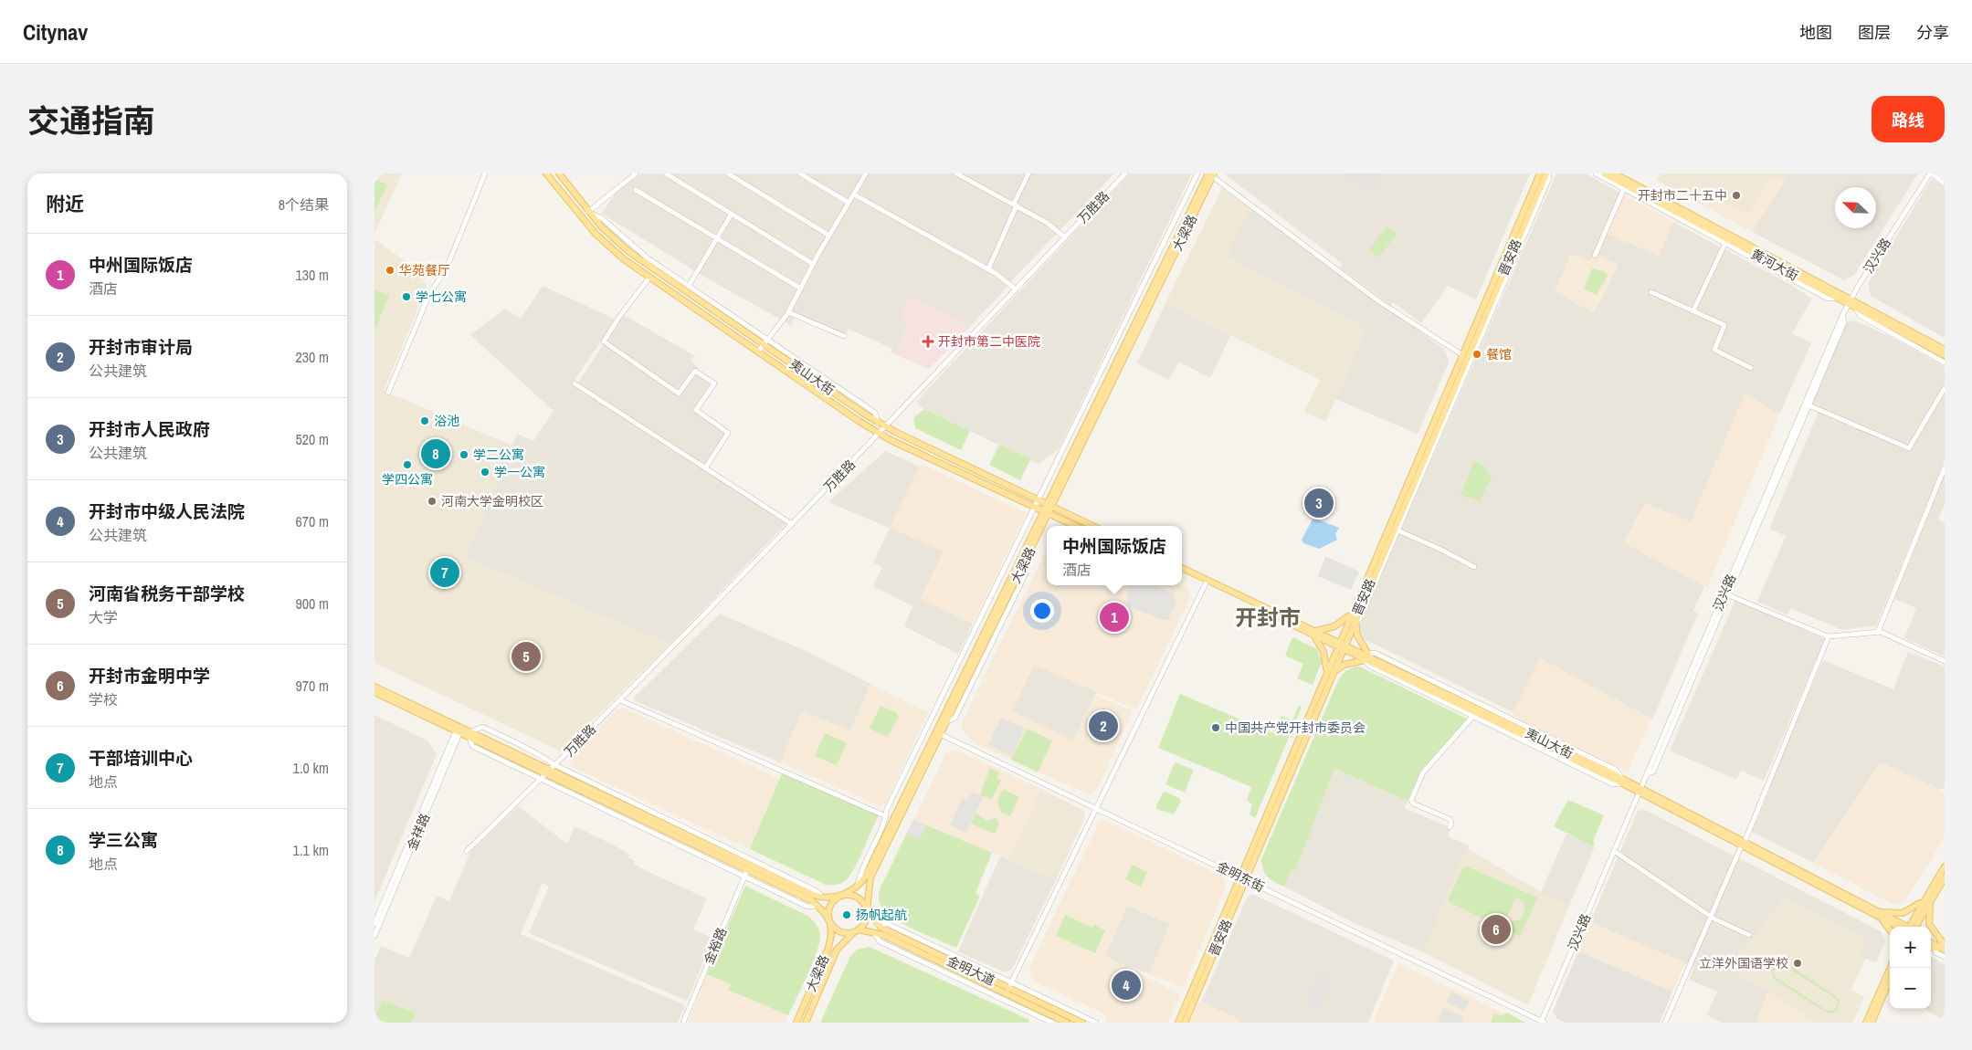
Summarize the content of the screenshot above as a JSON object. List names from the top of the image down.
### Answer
{
  "streets": {
    "main road": [
      "大梁路",
      "晋安路",
      "黄河大街",
      "夷山大街",
      "金明大道"
    ],
    "street": [
      "万胜路",
      "汉兴路",
      "金祥路",
      "金明东街",
      "金裕路"
    ]
  },
  "crossings": [
    ["万胜路", "夷山大街"],
    ["大梁路", "夷山大街"],
    ["大梁路", "金明东街"],
    ["大梁路", "金明大道"],
    ["汉兴路", "黄河大街"],
    ["汉兴路", "夷山大街"],
    ["汉兴路", "金明东街"],
    ["晋安路", "夷山大街"],
    ["晋安路", "金明东街"]
  ],
  "districts": ["开封市"],
  "places": {
    "other": [
      "开封市二十五中",
      "华苑餐厅",
      "学七公寓",
      "餐馆",
      "浴池",
      "学二公寓",
      "学四公寓",
      "学一公寓",
      "河南大学金明校区",
      "中国共产党开封市委员会",
      "扬帆起航",
      "立洋外国语学校"
    ],
    "health": ["开封市第二中医院"]
  },
  "north": "top left",
  "page": {
    "header": "Citynav",
    "nav": ["地图", "图层", "分享"],
    "title": "交通指南",
    "buttons": "路线",
    "heading": ["附近", "8个结果"],
    "list": [
      {
        "mark": "1",
        "name": "中州国际饭店",
        "note": "酒店",
        "value": "130 m"
      },
      {
        "mark": "2",
        "name": "开封市审计局",
        "note": "公共建筑",
        "value": "230 m"
      },
      {
        "mark": "3",
        "name": "开封市人民政府",
        "note": "公共建筑",
        "value": "520 m"
      },
      {
        "mark": "4",
        "name": "开封市中级人民法院",
        "note": "公共建筑",
        "value": "670 m"
      },
      {
        "mark": "5",
        "name": "河南省税务干部学校",
        "note": "大学",
        "value": "900 m"
      },
      {
        "mark": "6",
        "name": "开封市金明中学",
        "note": "学校",
        "value": "970 m"
      },
      {
        "mark": "7",
        "name": "干部培训中心",
        "note": "地点",
        "value": "1.0 km"
      },
      {
        "mark": "8",
        "name": "学三公寓",
        "note": "地点",
        "value": "1.1 km"
      }
    ],
    "pins": [
      "8",
      "3",
      "7",
      "1",
      "5",
      "2",
      "6",
      "4"
    ],
    "popup": ["中州国际饭店", "酒店"],
    "map_buttons": ["+", "−"]
  }
}
